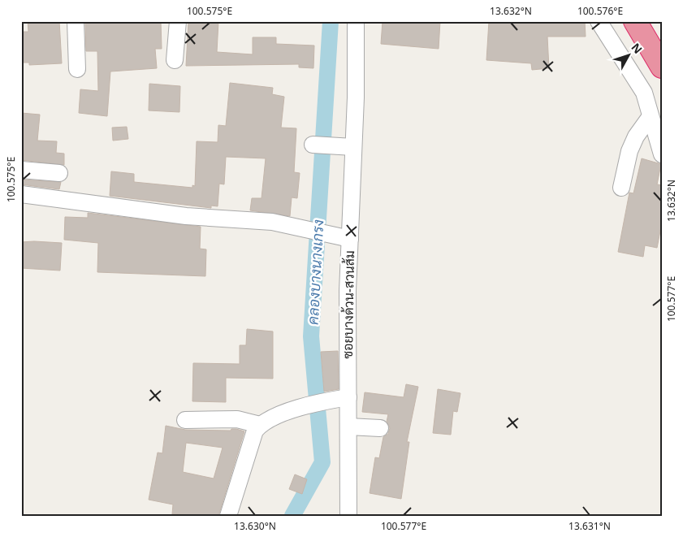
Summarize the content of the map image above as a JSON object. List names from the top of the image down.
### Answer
{
  "streets": {
    "street": ["ซอยบางด้วน-สวนส้ม"]
  },
  "water": ["คลองบางนางเกรง"],
  "north": "top right",
  "coordinates": [
    "100.575°E",
    "13.632°N",
    "100.576°E",
    "100.577°E",
    "13.630°N",
    "13.631°N"
  ]
}
